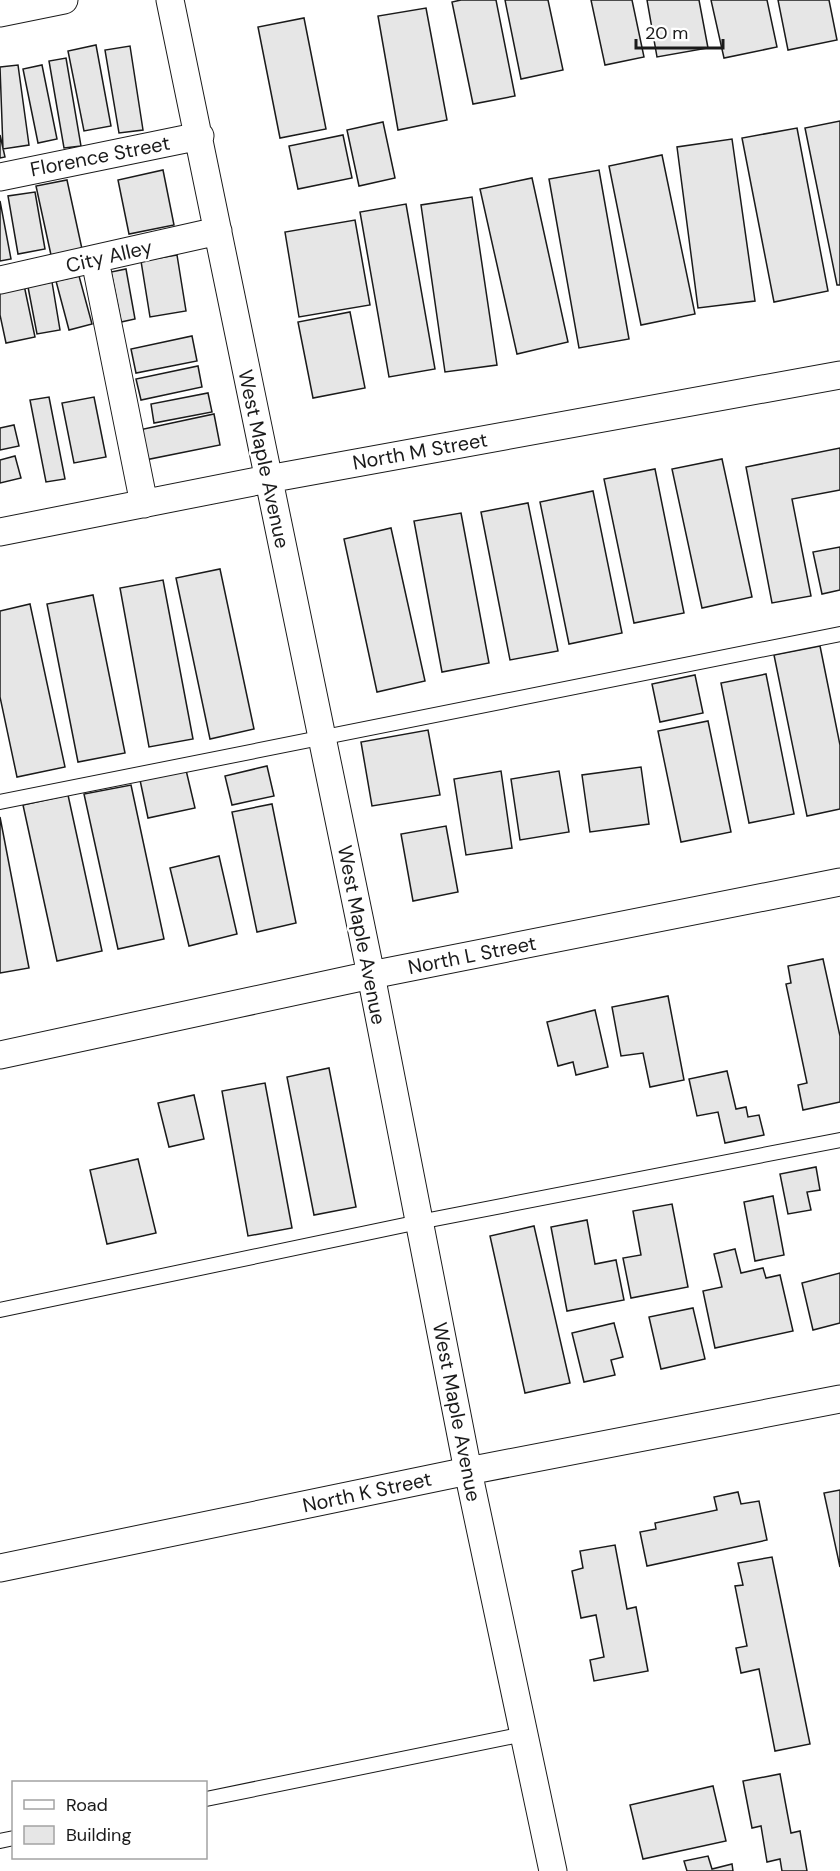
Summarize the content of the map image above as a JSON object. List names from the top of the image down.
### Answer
{
  "streets": {
    "street": [
      "Florence Street",
      "City Alley",
      "North M Street",
      "West Maple Avenue",
      "North L Street",
      "North K Street"
    ]
  },
  "crossings": [
    ["Florence Street", "West Maple Avenue"],
    ["City Alley", "West Maple Avenue"],
    ["North M Street", "West Maple Avenue"],
    ["West Maple Avenue", "North L Street"],
    ["West Maple Avenue", "North K Street"]
  ],
  "legend": ["Road", "Building"],
  "scale_bar": "20 m"
}
